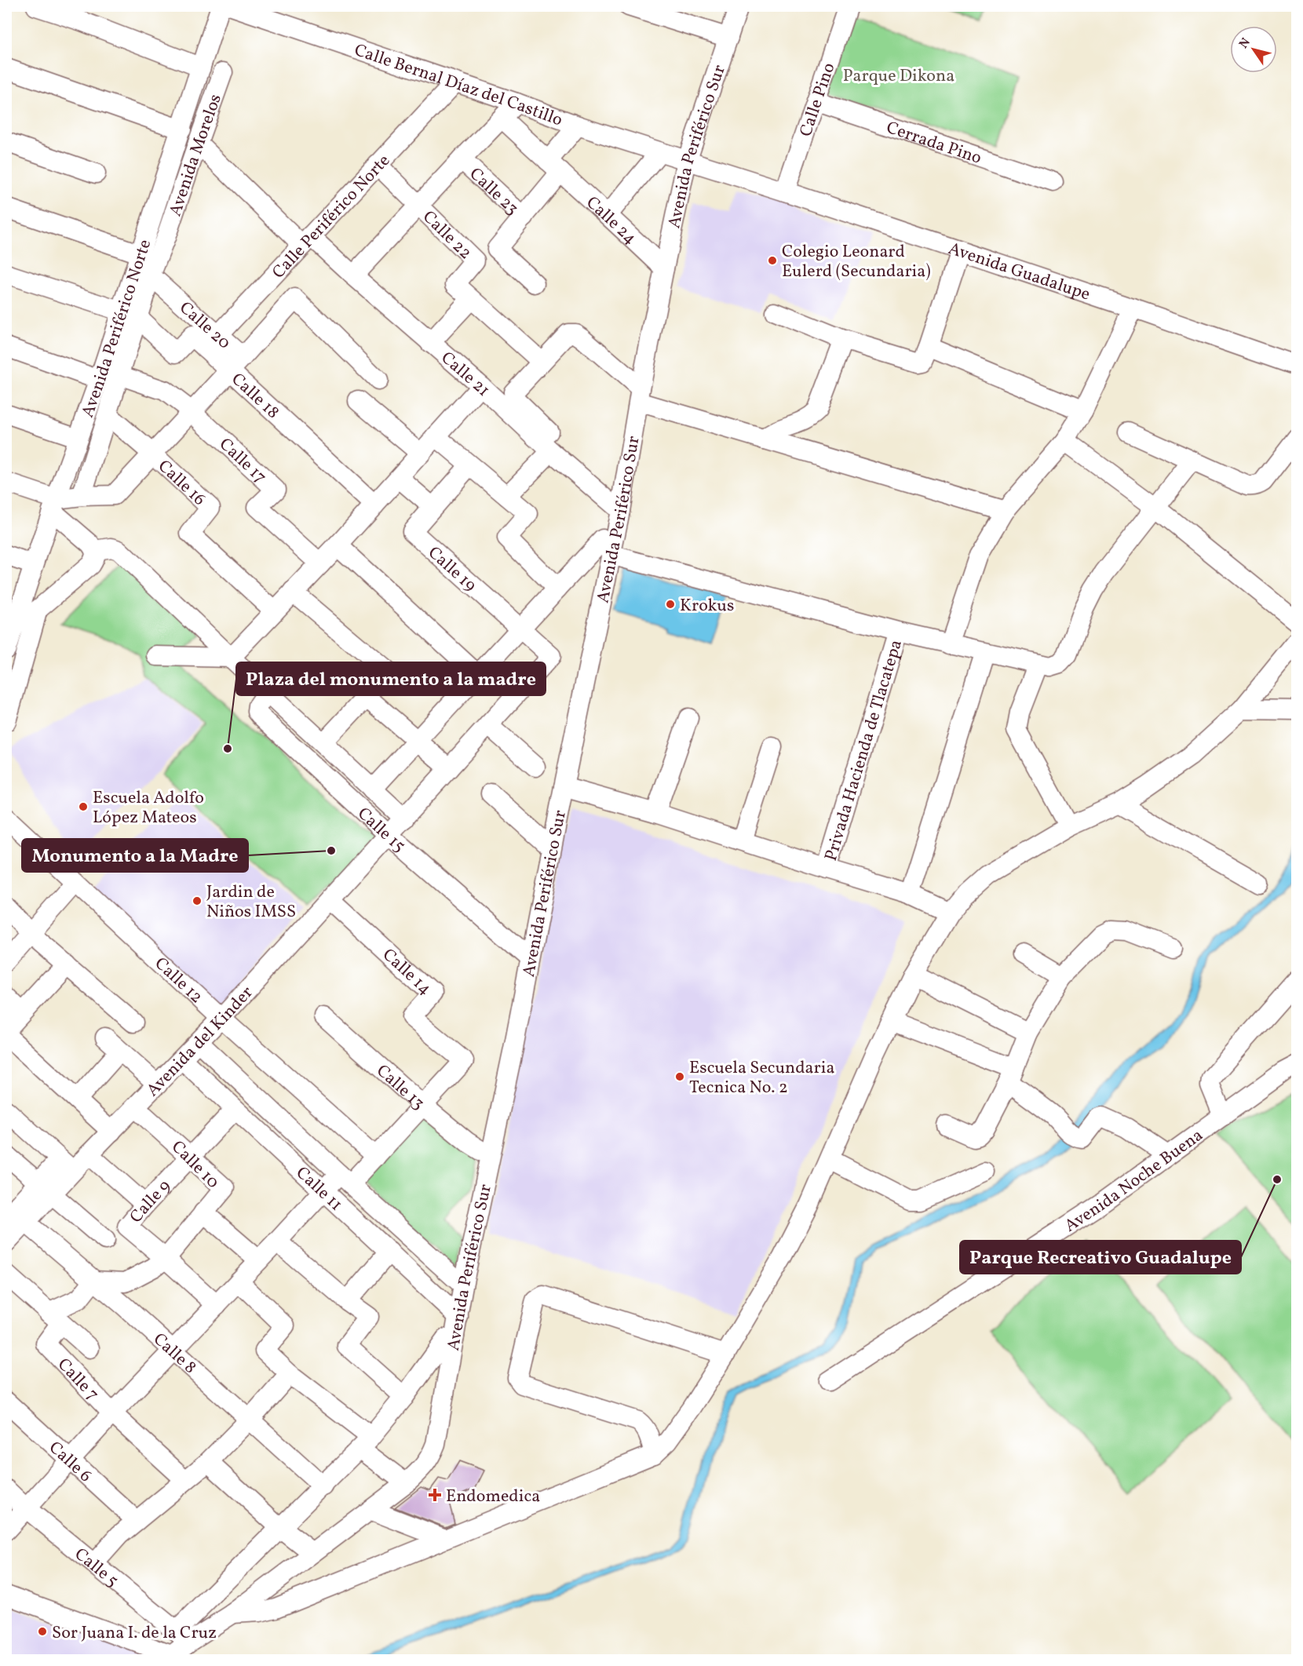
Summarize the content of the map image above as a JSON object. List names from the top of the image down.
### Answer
{
  "streets": {
    "street": [
      "Calle Bernal Díaz del Castillo",
      "Calle Pino",
      "Cerrada Pino",
      "Avenida Periférico Sur",
      "Avenida Morelos",
      "Calle 23",
      "Calle Periférico Norte",
      "Calle 24",
      "Calle 22",
      "Avenida Guadalupe",
      "Calle 20",
      "Avenida Periférico Norte",
      "Calle 21",
      "Calle 18",
      "Calle 17",
      "Calle 16",
      "Calle 19",
      "Privada Hacienda de Tlacatepa",
      "Calle 15",
      "Calle 14",
      "Calle 12",
      "Avenida del Kinder",
      "Calle 13",
      "Calle 10",
      "Avenida Noche Buena",
      "Calle 11",
      "Calle 9",
      "Calle 8",
      "Calle 7",
      "Calle 6",
      "Calle 5"
    ]
  },
  "crossings": [
    ["Calle Bernal Díaz del Castillo", "Avenida Periférico Sur"],
    ["Calle Bernal Díaz del Castillo", "Calle Periférico Norte"],
    ["Calle Bernal Díaz del Castillo", "Avenida Guadalupe"],
    ["Calle Pino", "Cerrada Pino"],
    ["Calle Pino", "Avenida Guadalupe"],
    ["Avenida Periférico Sur", "Calle 24"],
    ["Avenida Periférico Sur", "Avenida Guadalupe"],
    ["Avenida Periférico Sur", "Calle 21"],
    ["Avenida Periférico Sur", "Calle 15"],
    ["Avenida Periférico Sur", "Calle 11"],
    ["Avenida Periférico Sur", "Calle 5"],
    ["Avenida Morelos", "Calle 20"],
    ["Avenida Morelos", "Avenida Periférico Norte"],
    ["Avenida Morelos", "Calle 21"],
    ["Avenida Morelos", "Calle 18"],
    ["Avenida Morelos", "Calle 17"],
    ["Avenida Morelos", "Calle 16"],
    ["Calle Periférico Norte", "Calle 22"],
    ["Calle Periférico Norte", "Calle 20"],
    ["Calle Periférico Norte", "Calle 21"],
    ["Calle Periférico Norte", "Calle 18"],
    ["Calle 20", "Calle 18"],
    ["Avenida Periférico Norte", "Calle 18"],
    ["Calle 19", "Avenida del Kinder"],
    ["Calle 15", "Avenida del Kinder"],
    ["Calle 14", "Avenida del Kinder"],
    ["Calle 14", "Calle 13"],
    ["Calle 12", "Avenida del Kinder"],
    ["Avenida del Kinder", "Calle 10"],
    ["Avenida del Kinder", "Calle 11"],
    ["Avenida del Kinder", "Calle 8"],
    ["Calle 10", "Calle 9"],
    ["Calle 11", "Calle 9"]
  ],
  "parks": ["Parque Dikona"],
  "places": {
    "other": [
      "Colegio Leonard Eulerd (Secundaria)",
      "Krokus",
      "Plaza del monumento a la madre",
      "Escuela Adolfo López Mateos",
      "Monumento a la Madre",
      "Jardin de Niños IMSS",
      "Escuela Secundaria Tecnica No. 2",
      "Parque Recreativo Guadalupe",
      "Sor Juana I. de la Cruz"
    ],
    "health": ["Endomedica"]
  },
  "north": "top left"
}
